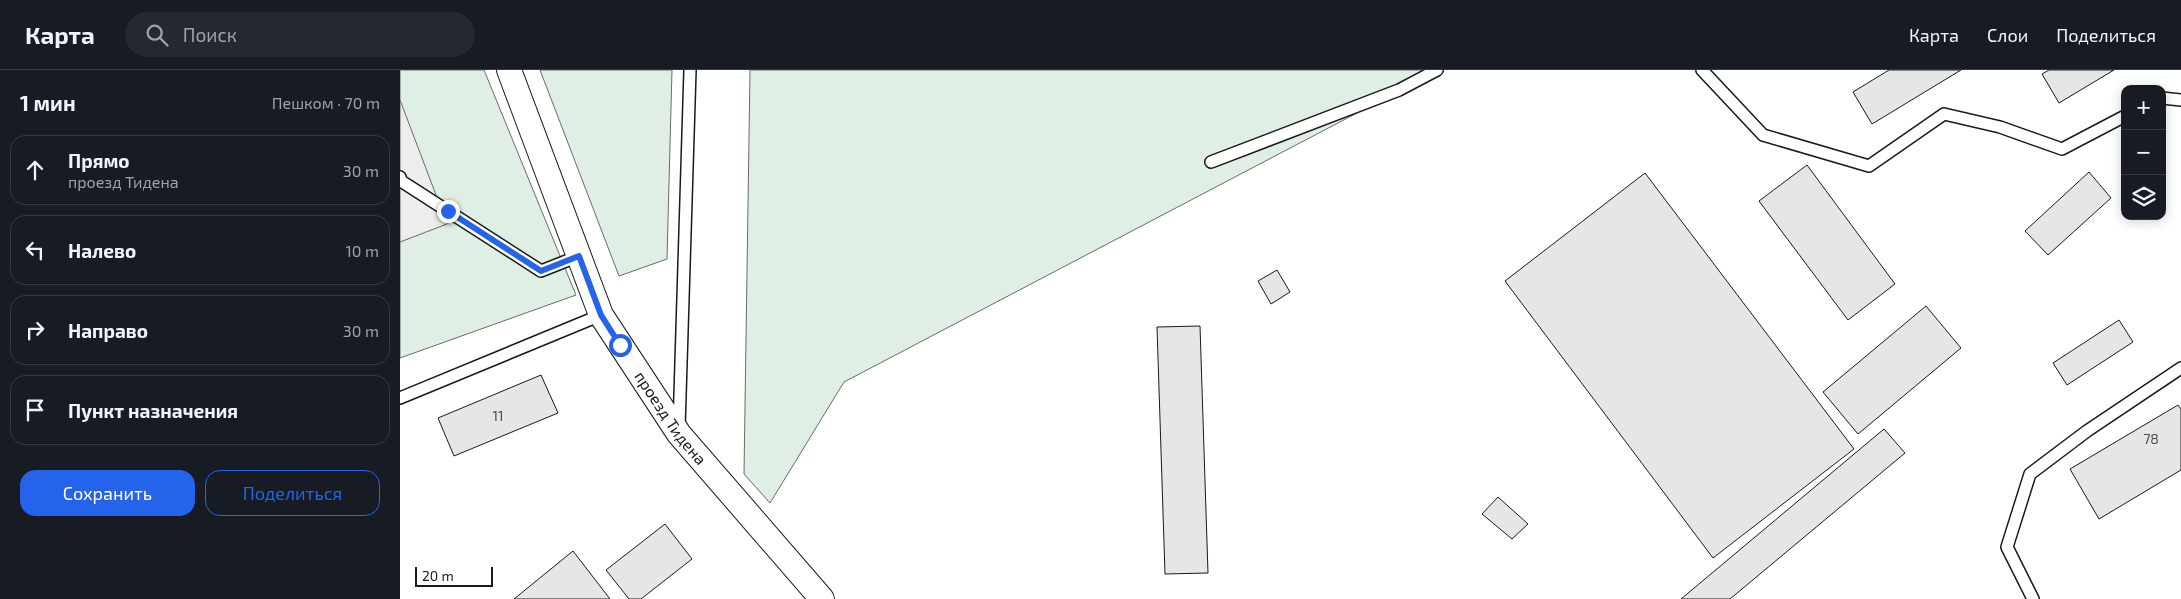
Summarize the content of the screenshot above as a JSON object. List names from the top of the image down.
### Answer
{
  "streets": {
    "street": ["проезд Тидена"]
  },
  "house_numbers": ["11", "78"],
  "scale_bar": "20 m",
  "page": {
    "header": "Карта",
    "search": "Поиск",
    "nav": ["Карта", "Слои", "Поделиться"],
    "heading": ["1 мин", "Пешком · 70 m"],
    "map_buttons": ["+", "−"],
    "list": [
      ["Прямо", "проезд Тидена", "30 m"],
      ["Налево", "10 m"],
      ["Направо", "30 m"],
      "Пункт назначения"
    ],
    "buttons": ["Сохранить", "Поделиться"],
    "scale": "20 m"
  }
}
